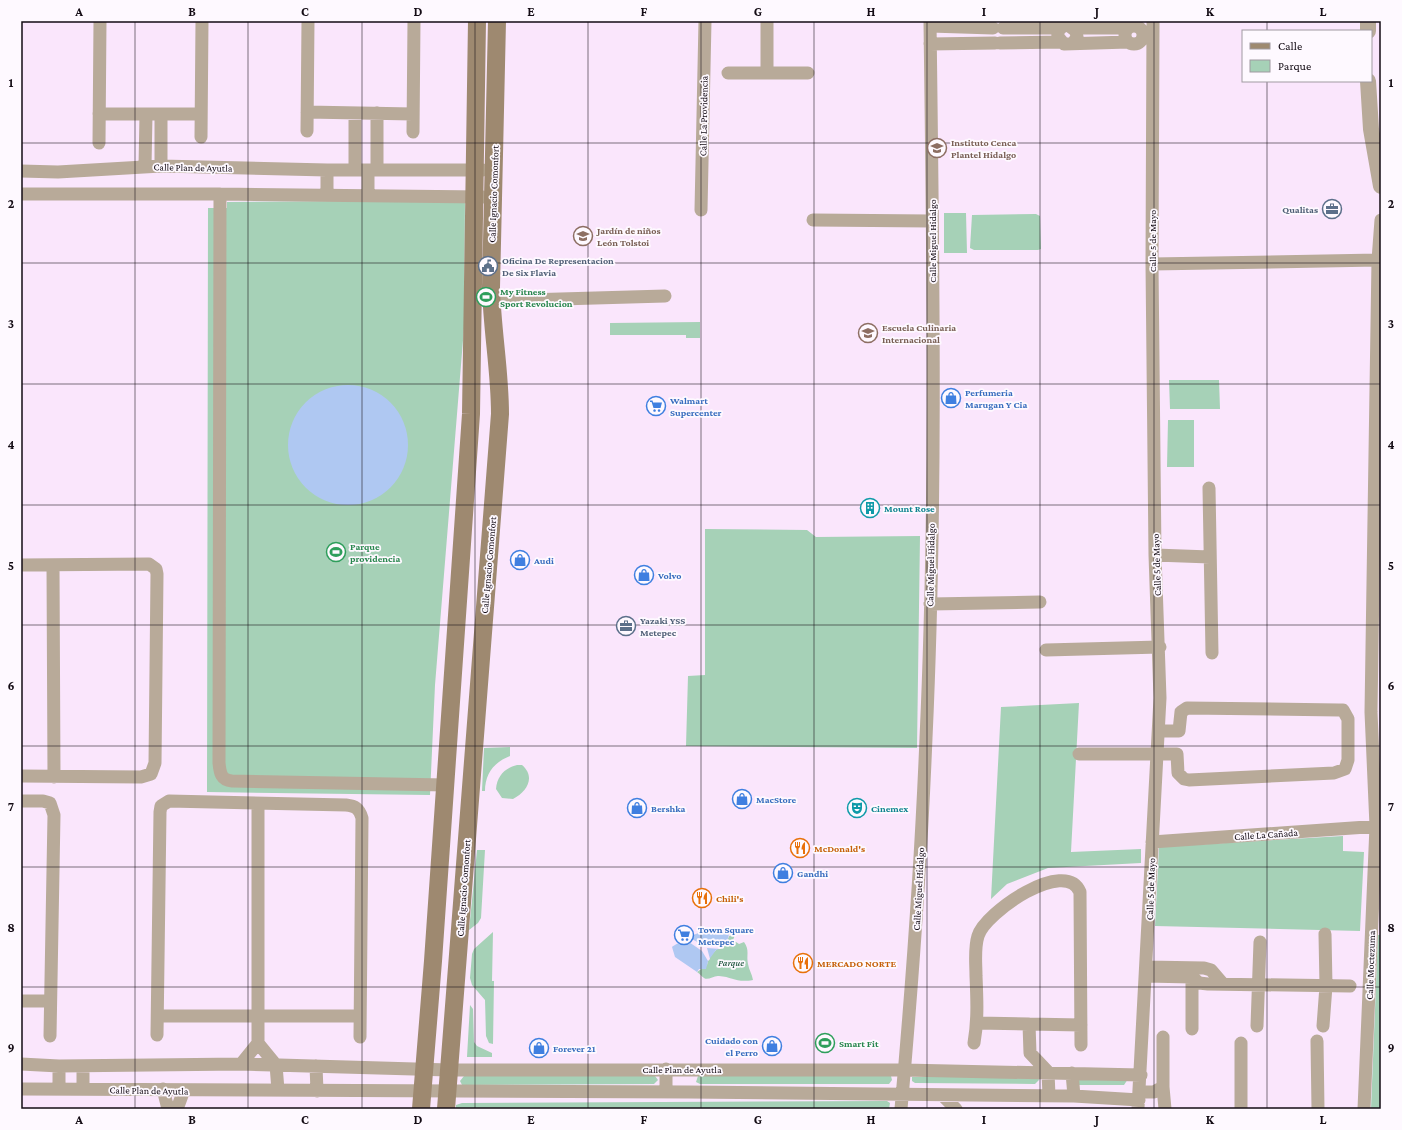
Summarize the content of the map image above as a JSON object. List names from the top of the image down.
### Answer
{
  "streets": {
    "main road": ["Calle Ignacio Comonfort"],
    "street": [
      "Calle La Providencia",
      "Calle Plan de Ayutla",
      "Calle Miguel Hidalgo",
      "Calle 5 de Mayo",
      "Calle La Cañada",
      "Calle Moctezuma"
    ]
  },
  "crossings": [
    ["Calle Plan de Ayutla", "Calle Ignacio Comonfort"],
    ["Calle Plan de Ayutla", "Calle Miguel Hidalgo"],
    ["Calle Plan de Ayutla", "Calle 5 de Mayo"],
    ["Calle 5 de Mayo", "Calle La Cañada"],
    ["Calle La Cañada", "Calle Moctezuma"]
  ],
  "parks": ["Parque"],
  "places": {
    "school or university": ["Instituto Cenca Plantel Hidalgo", "Jardín de niños León Tolstoi", "Escuela Culinaria Internacional"],
    "office": ["Qualitas", "Yazaki YSS Metepec"],
    "public building": ["Oficina De Representacion De Six Flavia"],
    "sports": ["My Fitness Sport Revolucion", "Parque providencia", "Smart Fit"],
    "shop": [
      "Perfumeria Marugan Y Cia",
      "Audi",
      "Volvo",
      "MacStore",
      "Bershka",
      "Gandhi",
      "Cuidado con el Perro",
      "Forever 21"
    ],
    "supermarket": ["Walmart Supercenter", "Town Square Metepec"],
    "building": ["Mount Rose"],
    "theatre": ["Cinemex"],
    "restaurant": ["McDonald's", "Chili's", "MERCADO NORTE"]
  },
  "legend": ["Calle", "Parque"],
  "grid": {
    "columns": [
      "A",
      "B",
      "C",
      "D",
      "E",
      "F",
      "G",
      "H",
      "I",
      "J",
      "K",
      "L"
    ],
    "rows": [
      "1",
      "2",
      "3",
      "4",
      "5",
      "6",
      "7",
      "8",
      "9"
    ]
  }
}
